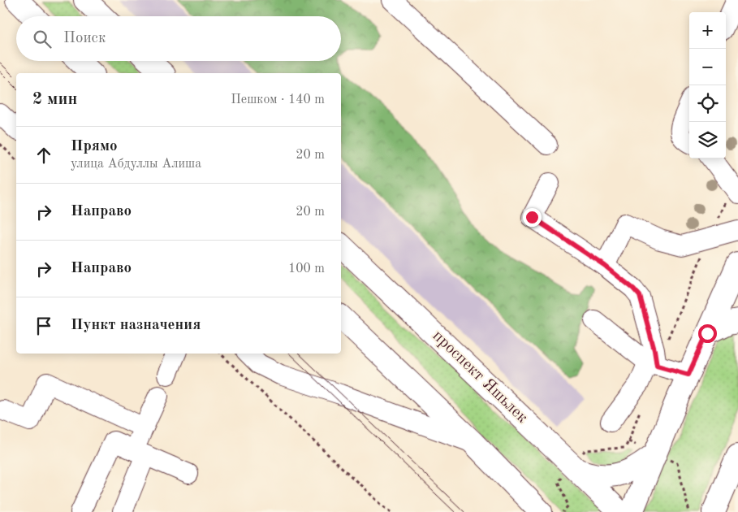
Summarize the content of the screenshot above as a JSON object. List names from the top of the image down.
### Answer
{
  "streets": {
    "main road": ["проспект Яшьлек"]
  },
  "page": {
    "map_buttons": ["+", "−"],
    "search": "Поиск",
    "heading": ["2 мин", "Пешком · 140 m"],
    "list": [
      ["Прямо", "улица Абдуллы Алиша", "20 m"],
      ["Направо", "20 m"],
      ["Направо", "100 m"],
      "Пункт назначения"
    ]
  }
}
